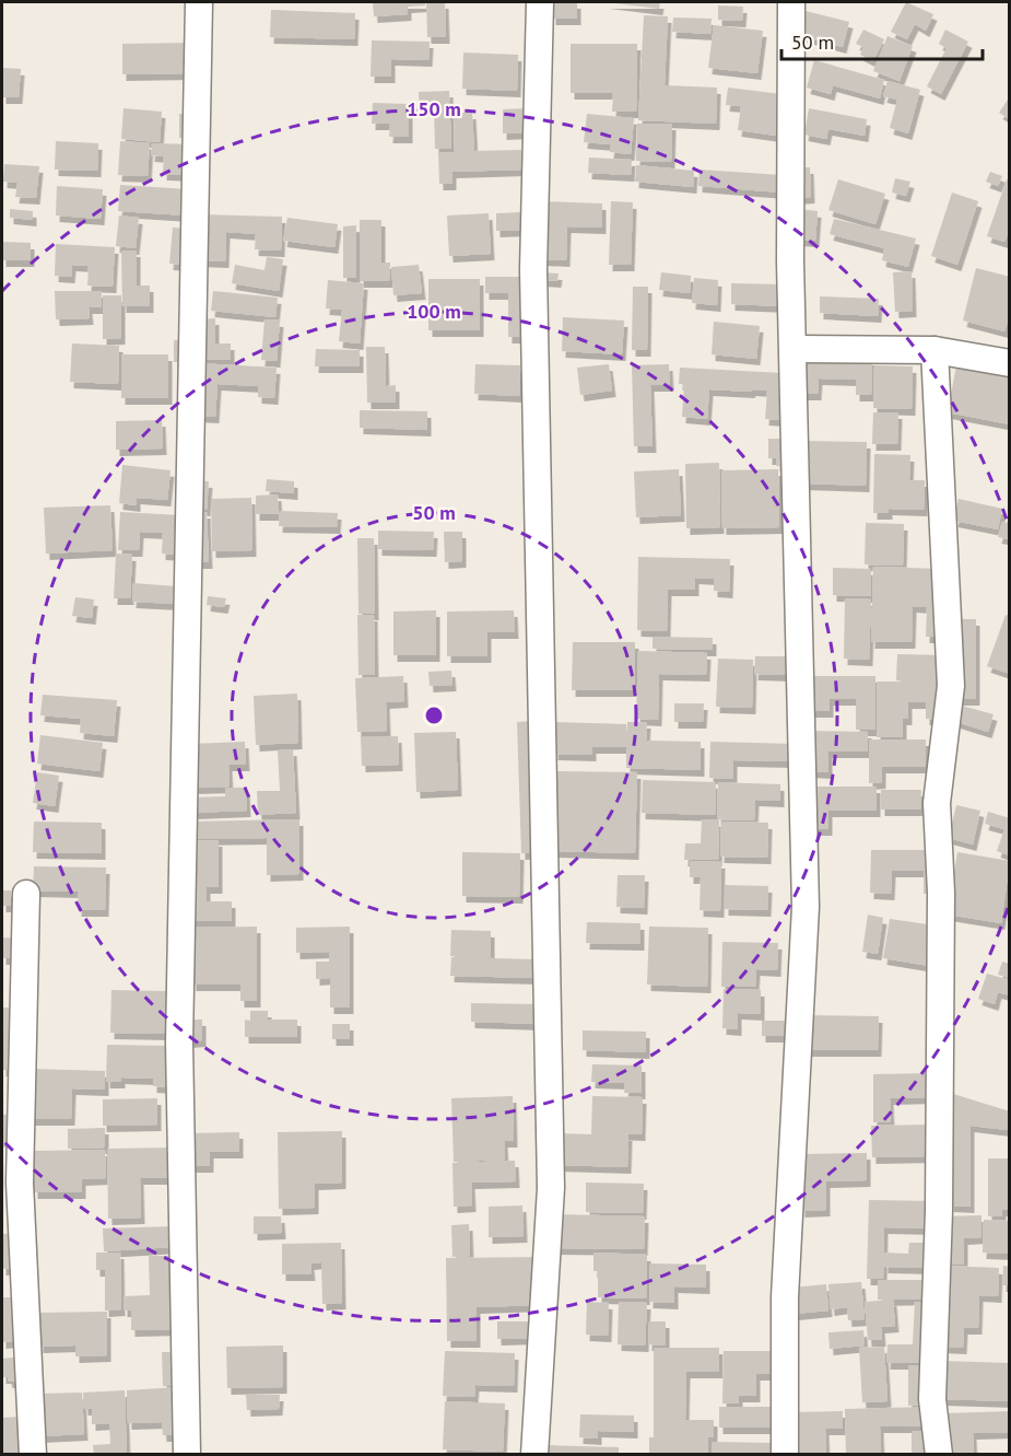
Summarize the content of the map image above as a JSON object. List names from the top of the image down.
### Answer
{
  "scale_bar": "50 m",
  "rings": ["150 m", "100 m", "50 m"]
}
